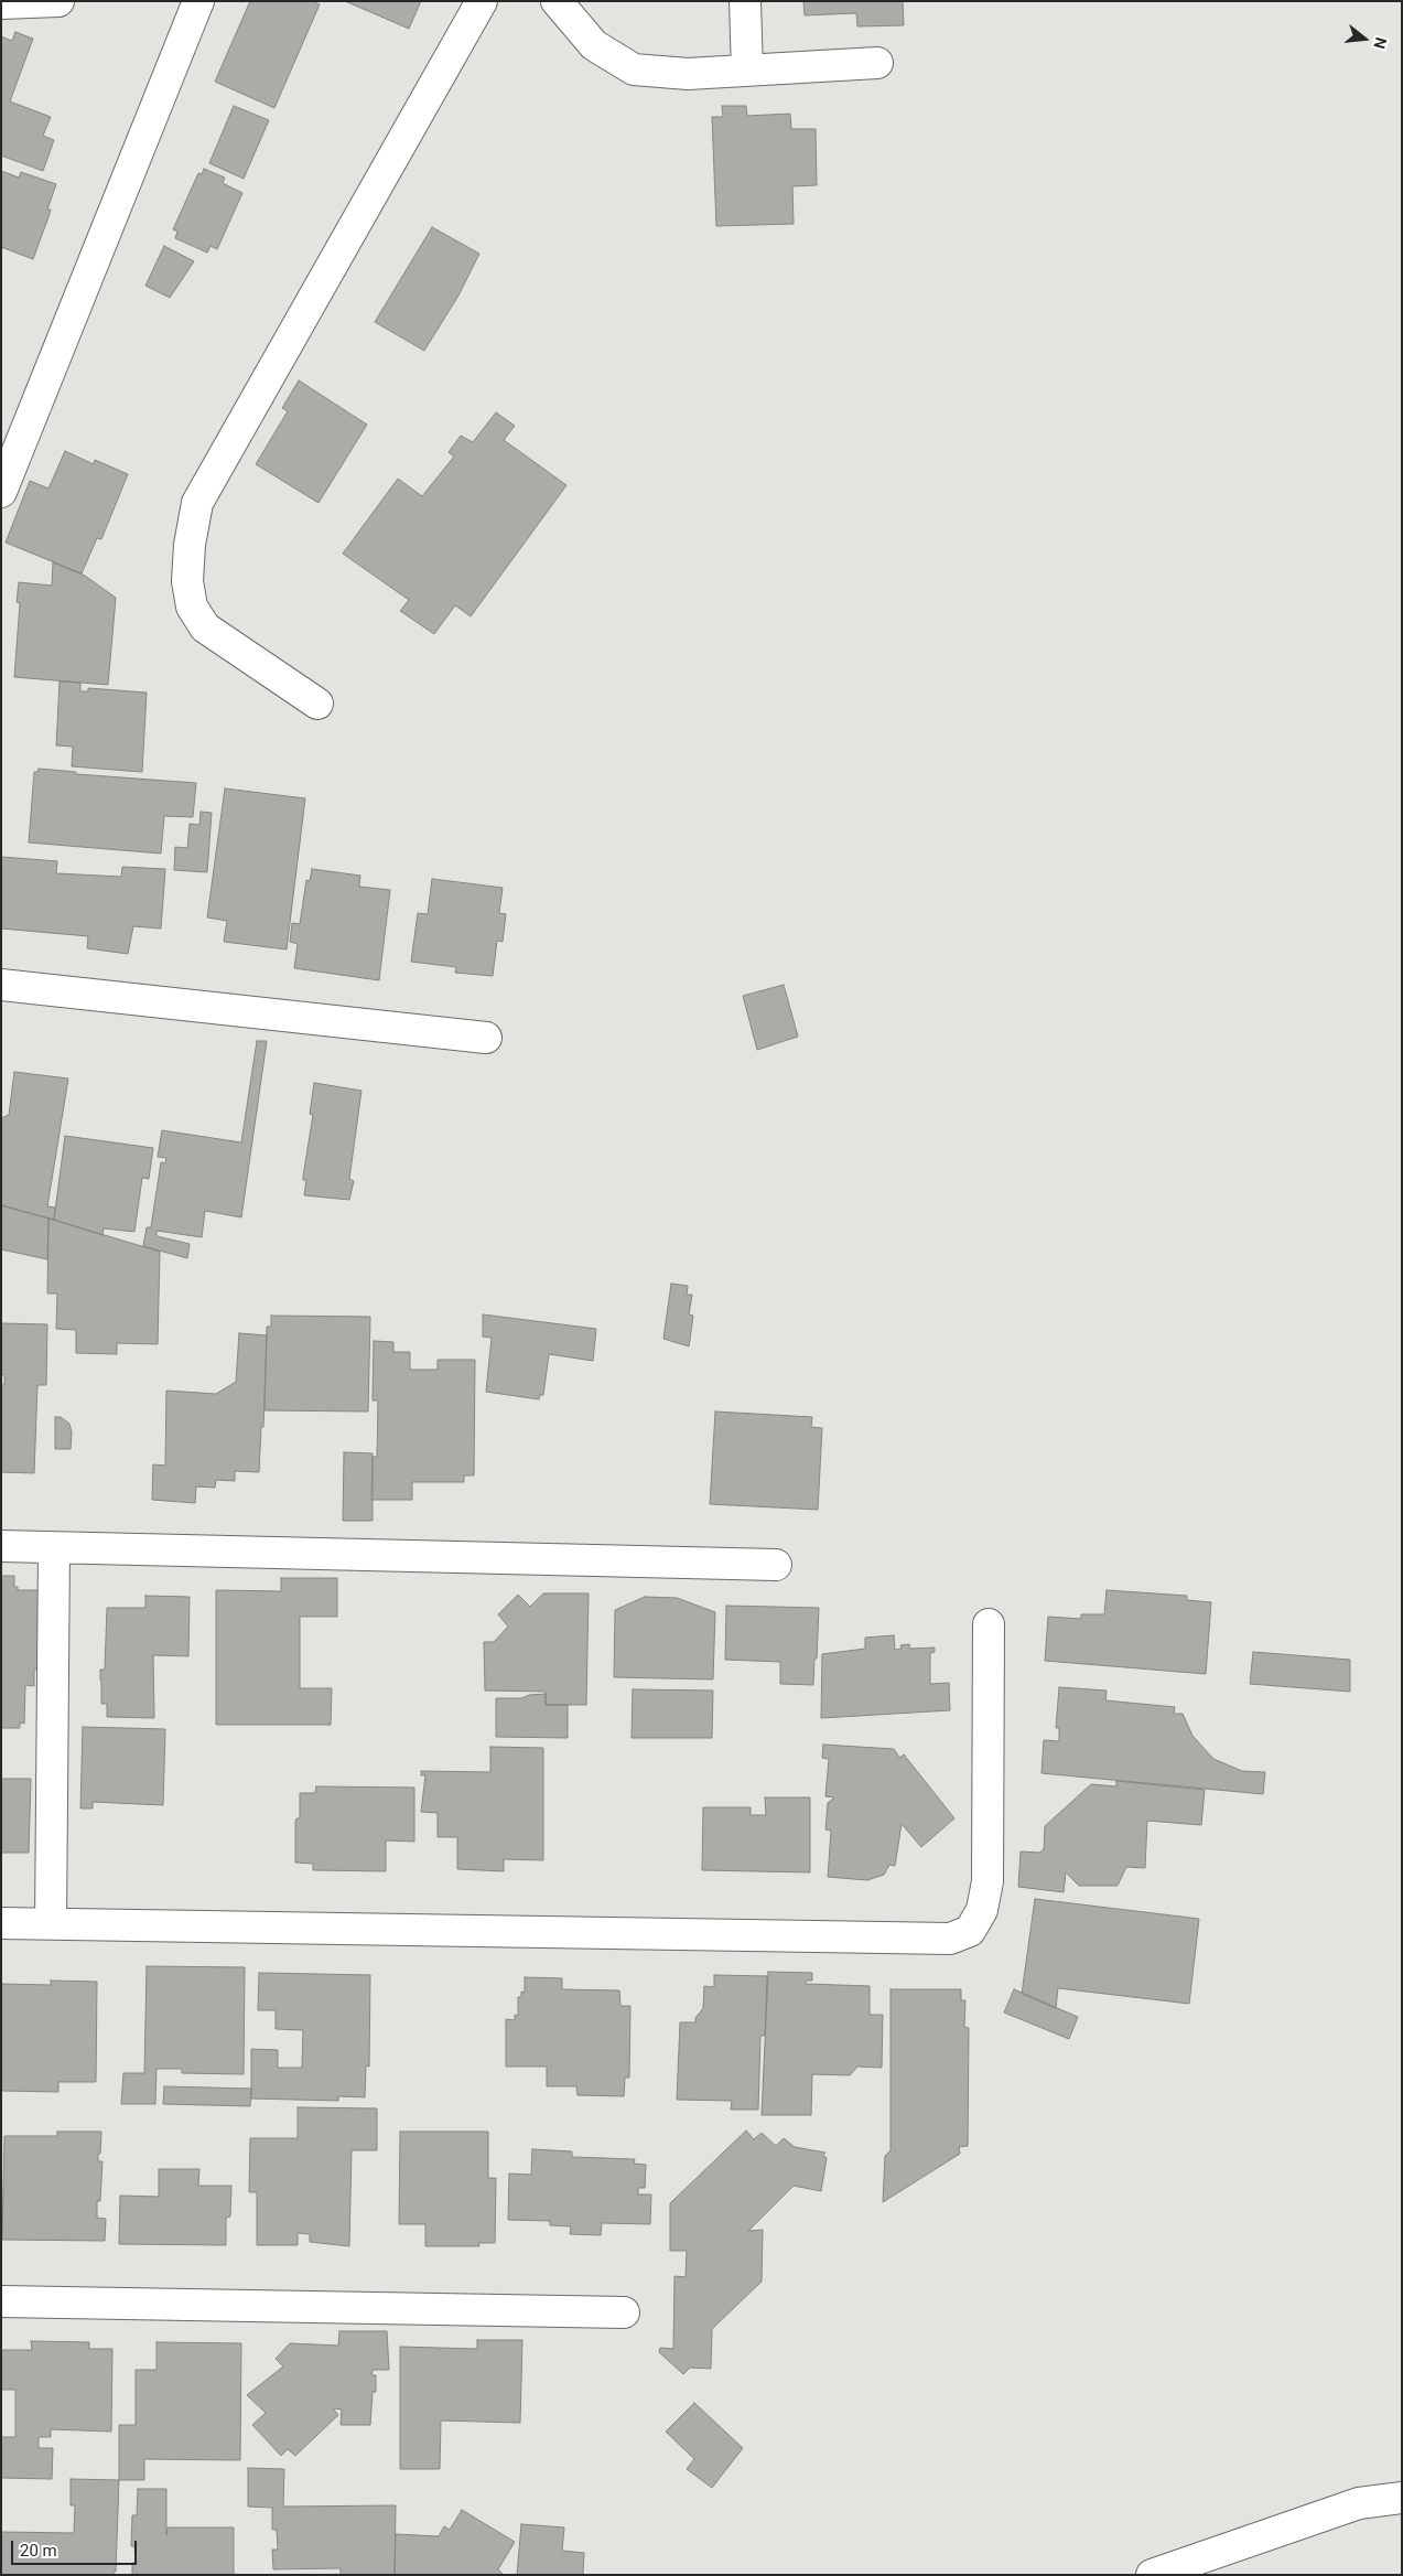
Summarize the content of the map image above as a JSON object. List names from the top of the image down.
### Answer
{
  "scale_bar": "20 m",
  "north": "right"
}
